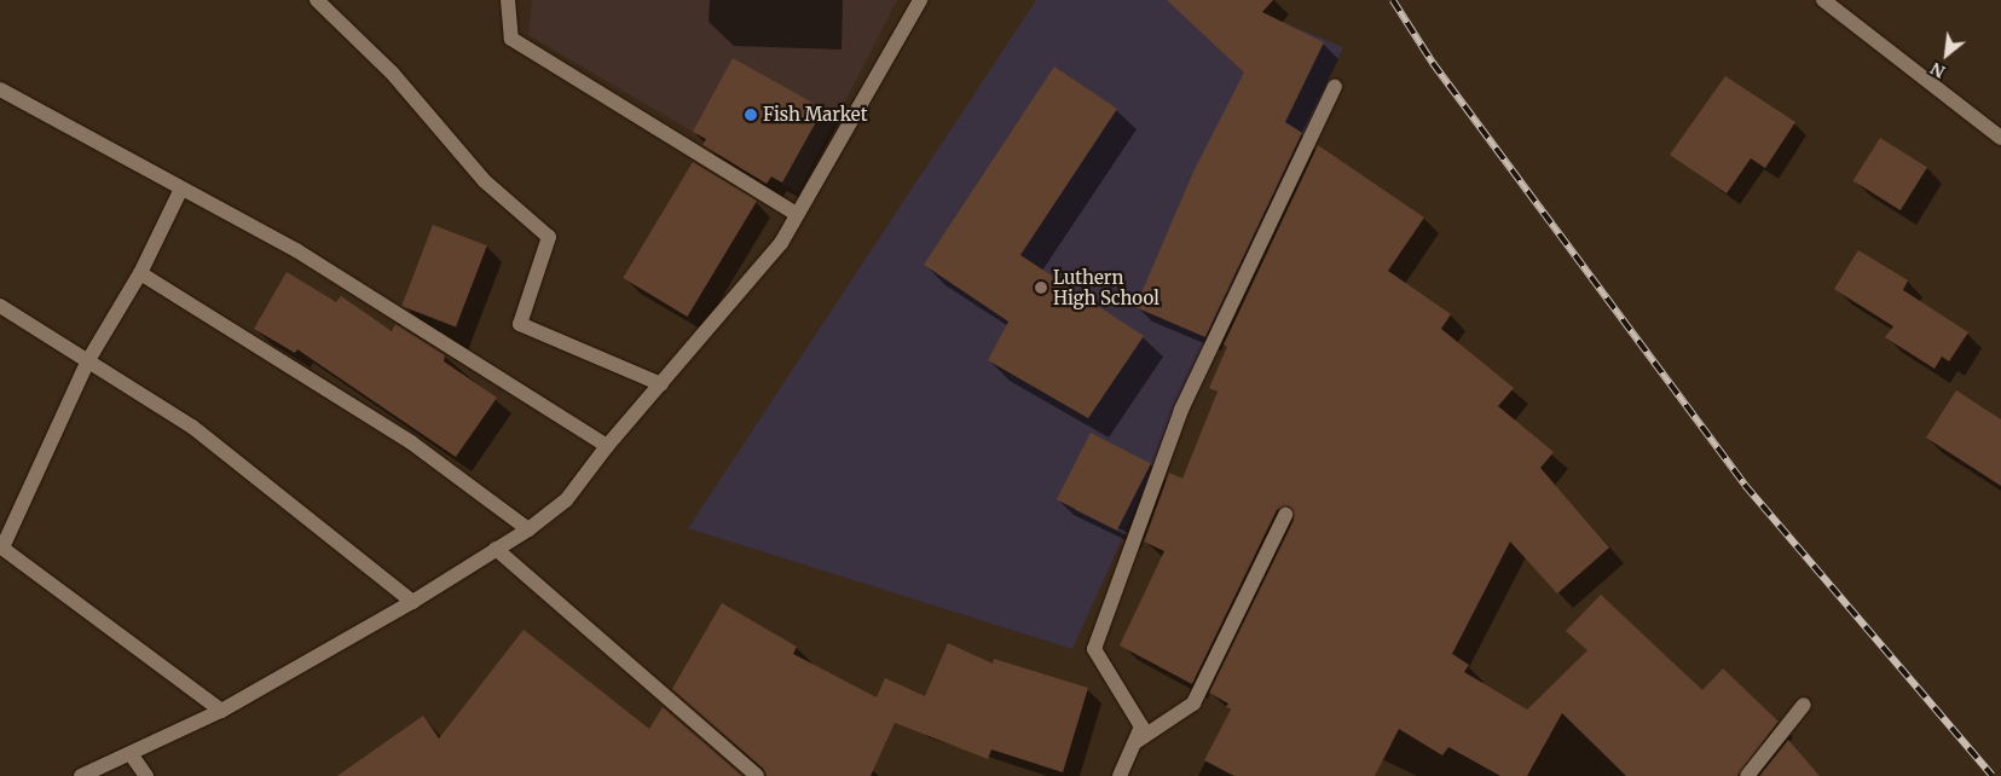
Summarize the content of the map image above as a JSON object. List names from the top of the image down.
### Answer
{
  "places": ["Fish Market", "Luthern High School"],
  "north": "bottom left"
}
